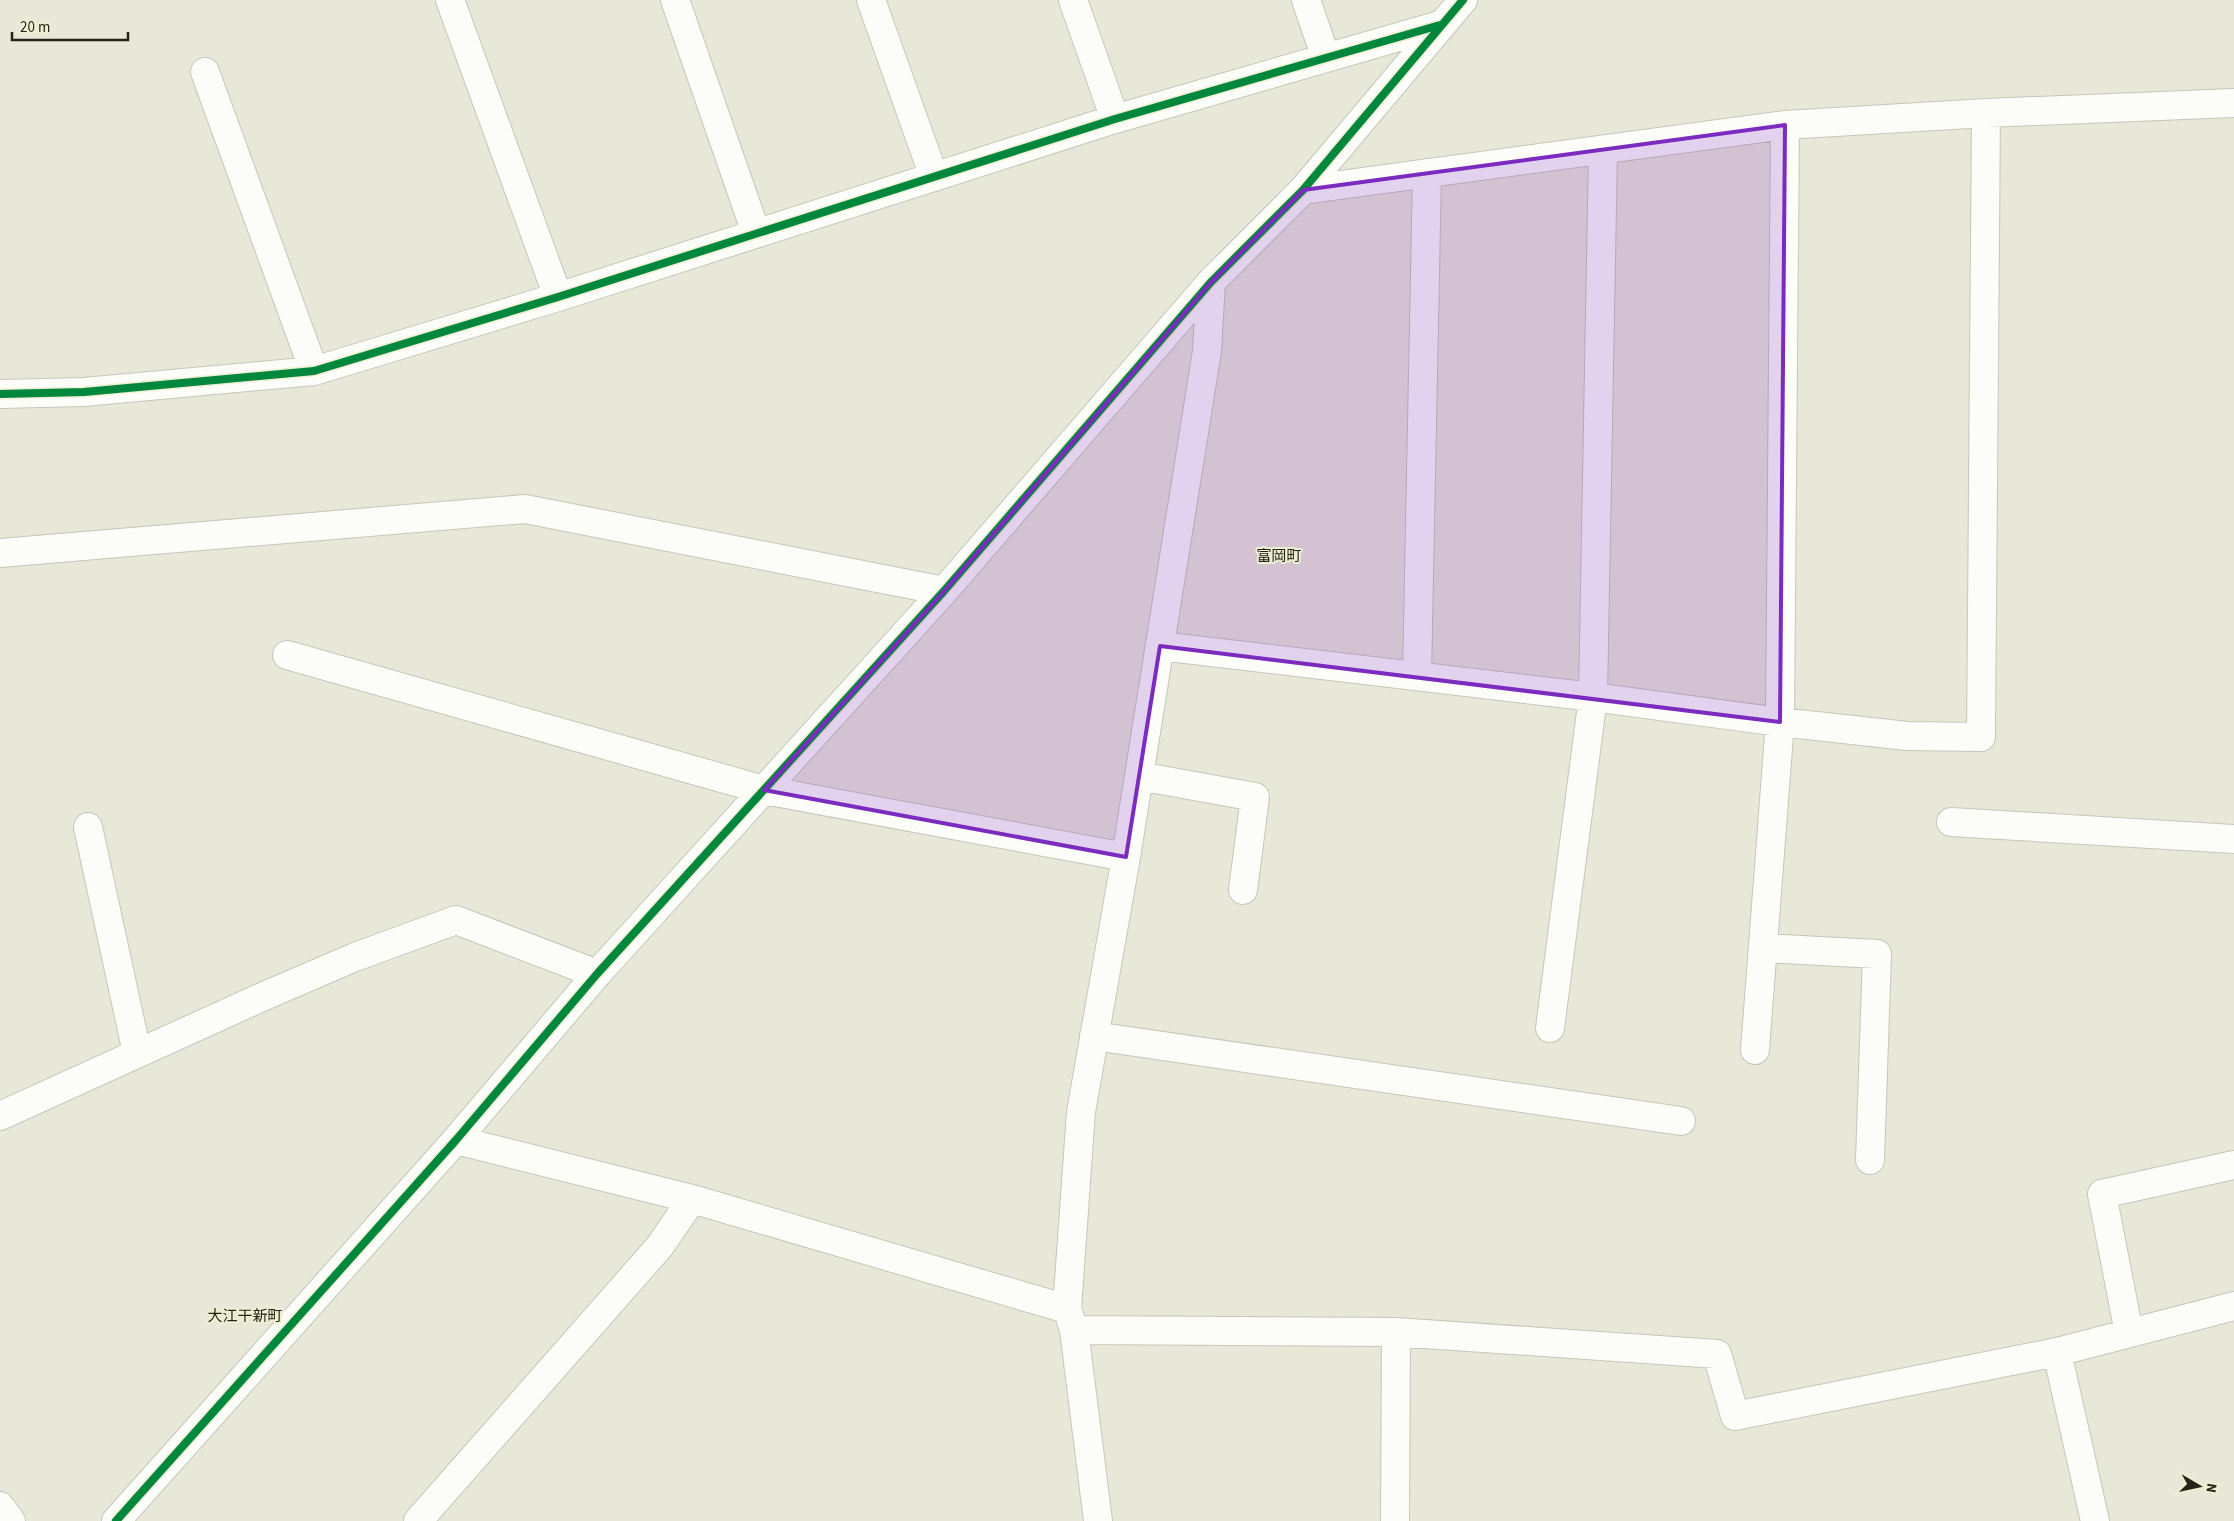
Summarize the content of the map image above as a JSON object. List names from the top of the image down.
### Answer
{
  "districts": ["富岡町", "大江干新町"],
  "scale_bar": "20 m",
  "north": "right"
}
